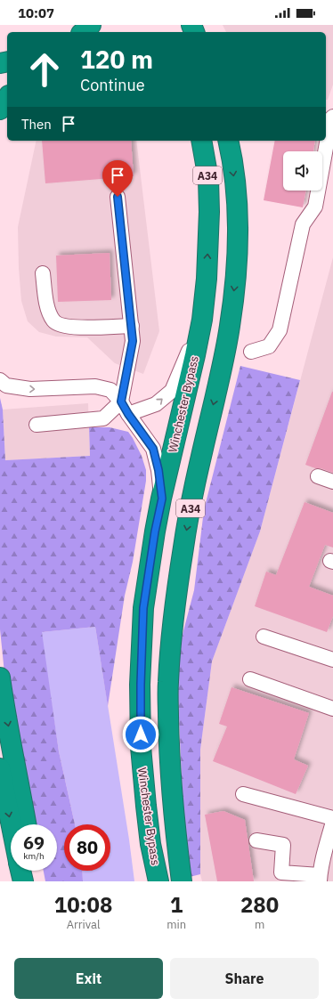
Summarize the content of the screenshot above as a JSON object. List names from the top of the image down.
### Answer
{
  "streets": {
    "highway": ["A34", "Winchester Bypass"]
  },
  "page": {
    "status": "10:07",
    "turn": ["120 m", "Continue"],
    "then": "Then",
    "speed": "69 km/h",
    "limit": "80",
    "eta": [
      "10:08",
      "Arrival",
      "1",
      "min",
      "280",
      "m"
    ],
    "buttons": ["Exit", "Share"]
  }
}
